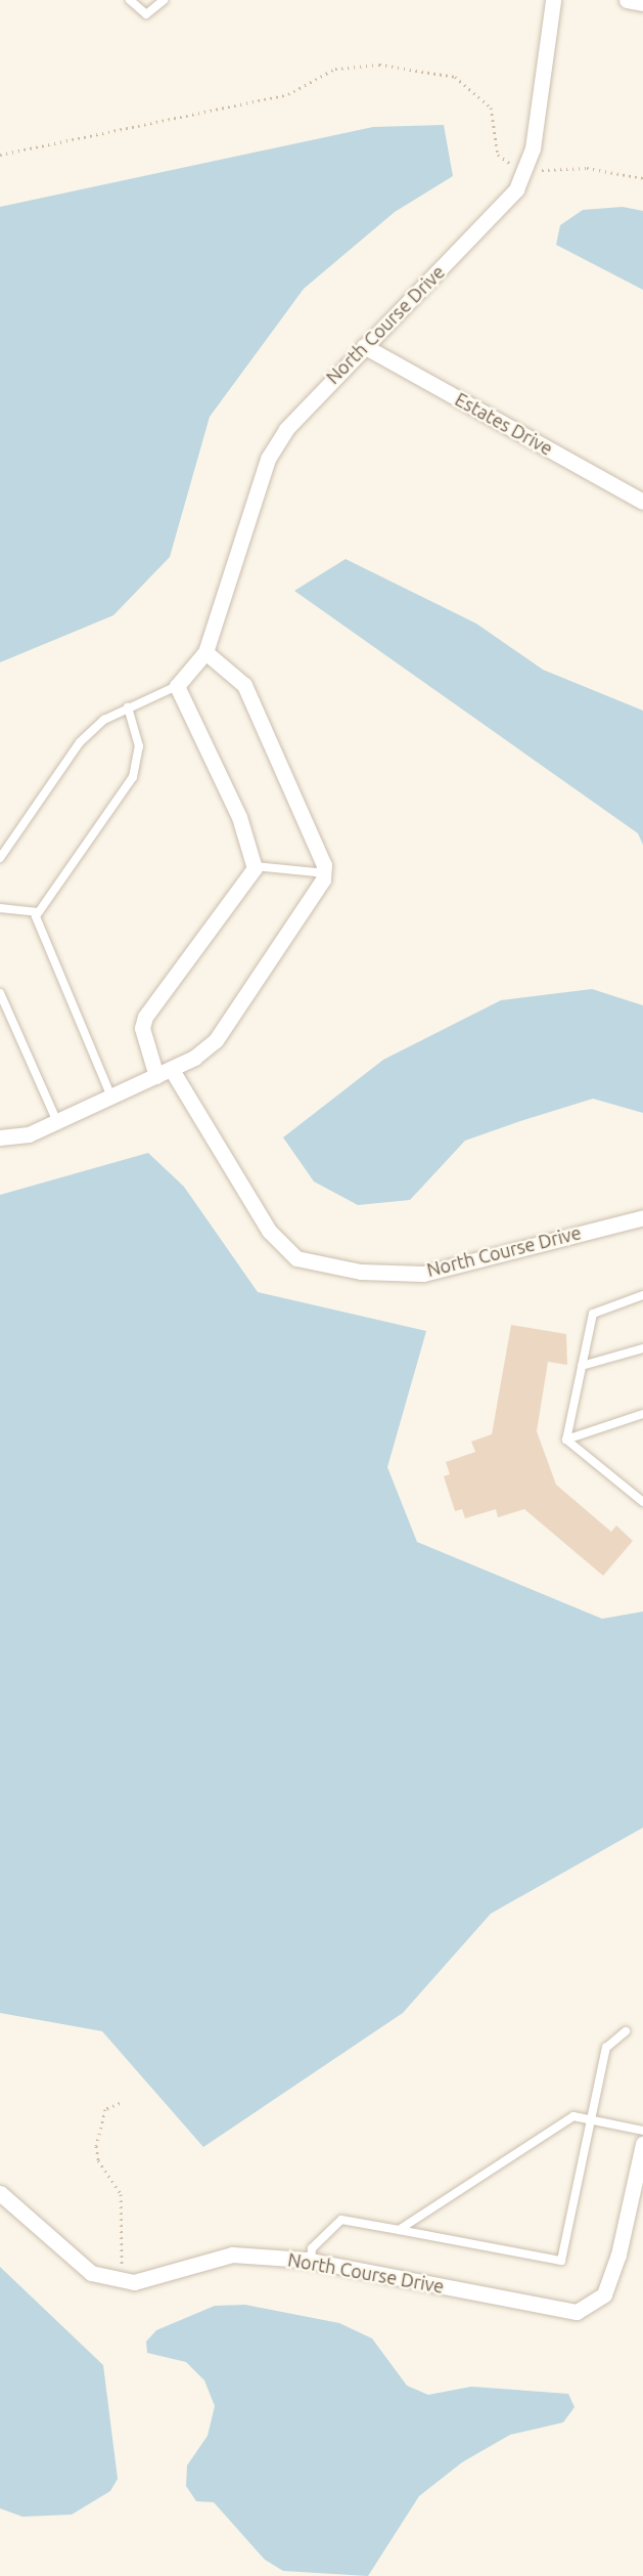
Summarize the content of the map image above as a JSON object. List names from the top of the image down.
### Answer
{
  "streets": {
    "street": ["North Course Drive", "Estates Drive"]
  },
  "crossings": [
    ["North Course Drive", "Estates Drive"]
  ]
}
